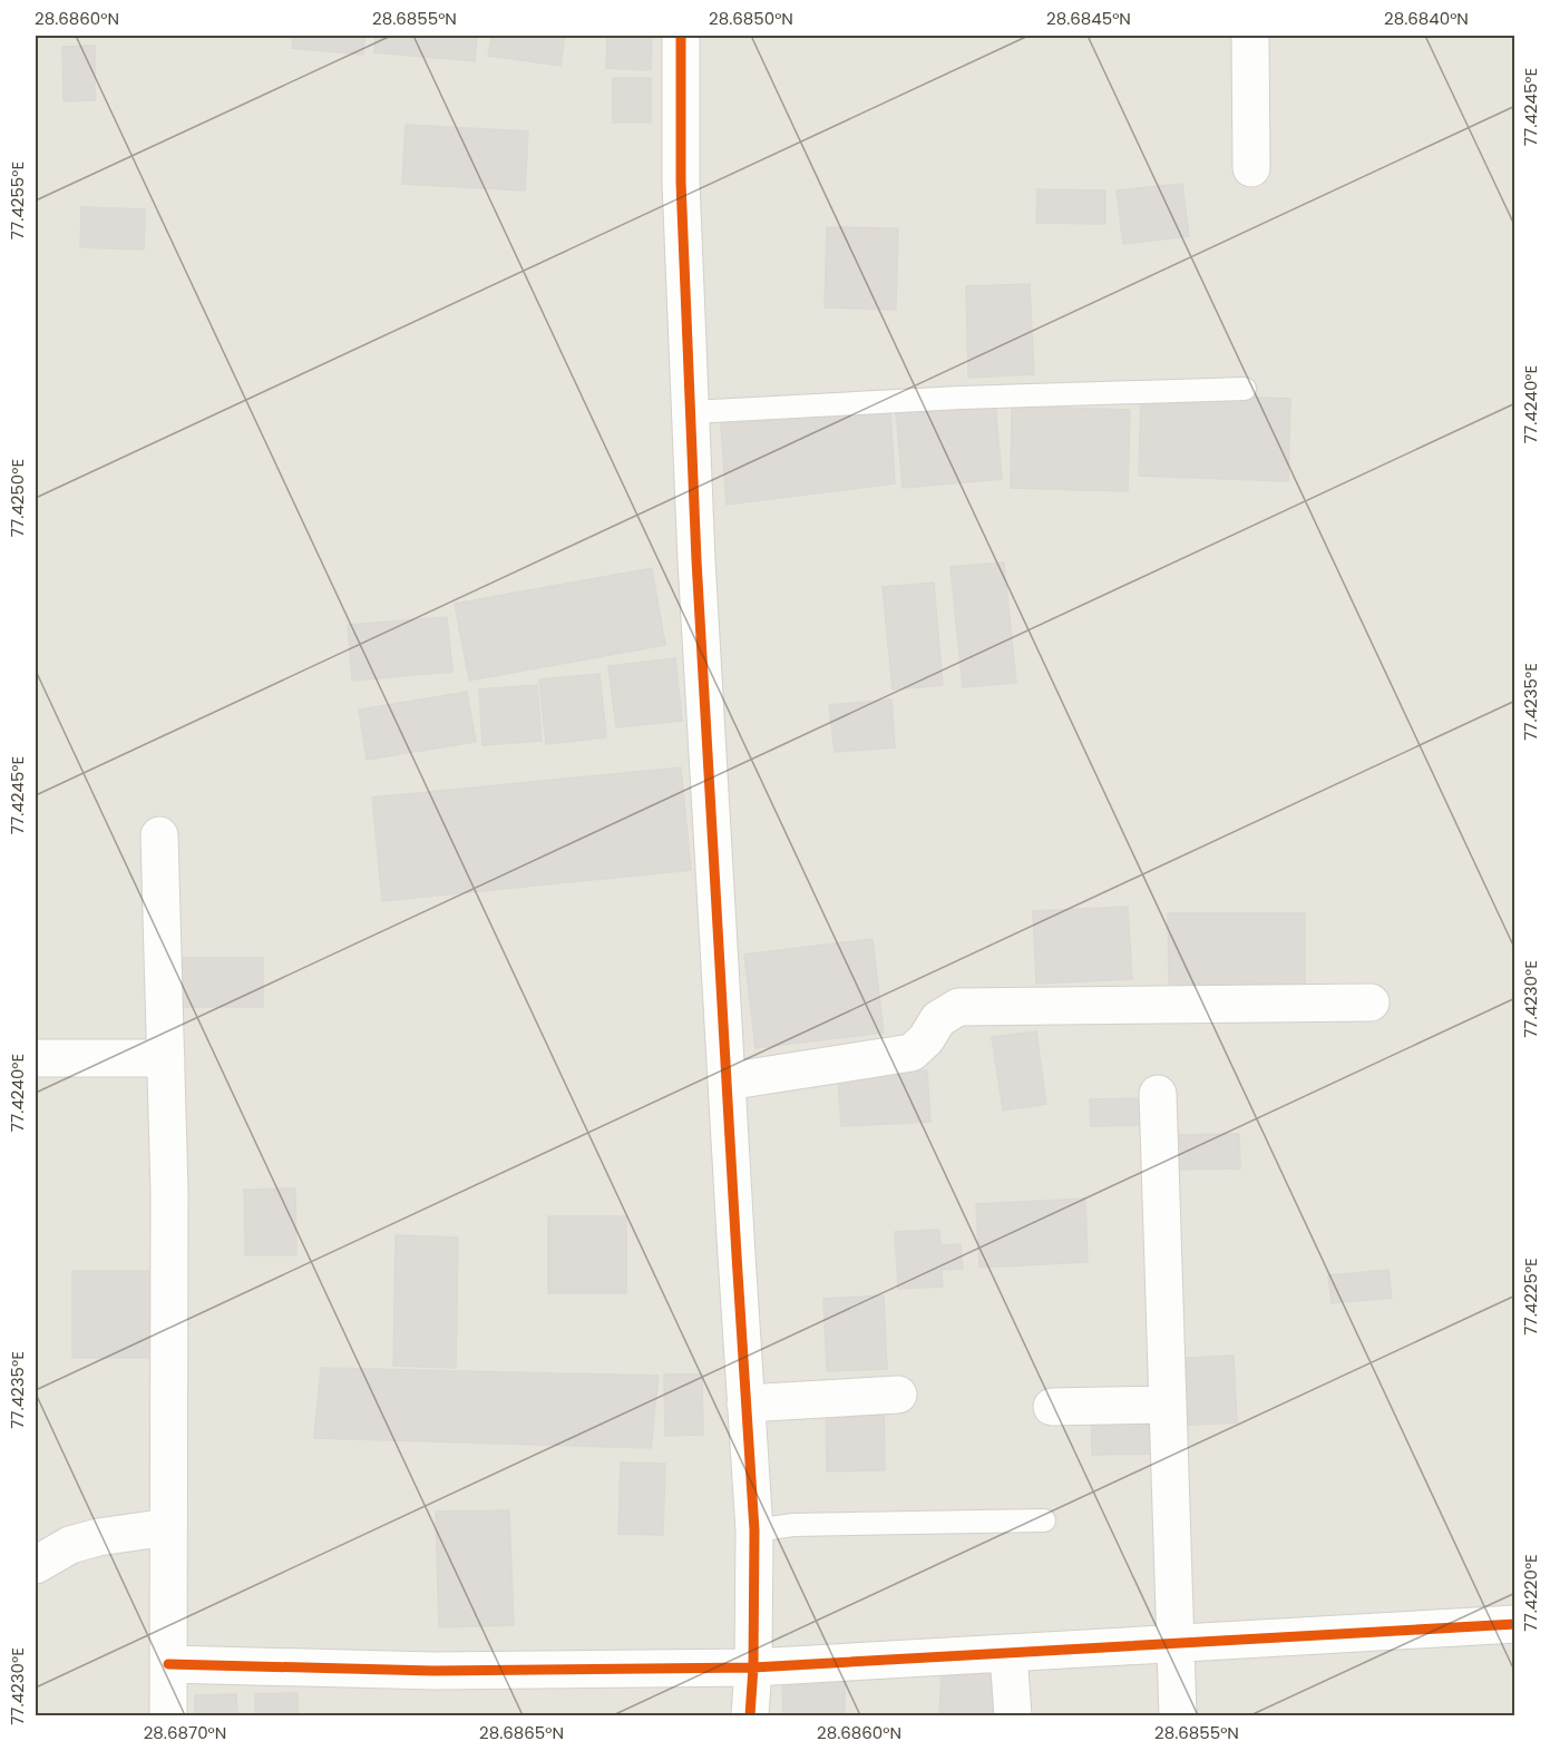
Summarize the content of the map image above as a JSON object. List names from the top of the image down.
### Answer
{
  "coordinates": [
    "28.6860°N",
    "28.6855°N",
    "28.6850°N",
    "28.6845°N",
    "28.6840°N",
    "77.4245°E",
    "77.4255°E",
    "77.4240°E",
    "77.4250°E",
    "77.4235°E",
    "77.4230°E",
    "77.4225°E",
    "77.4220°E",
    "28.6870°N",
    "28.6865°N"
  ]
}
